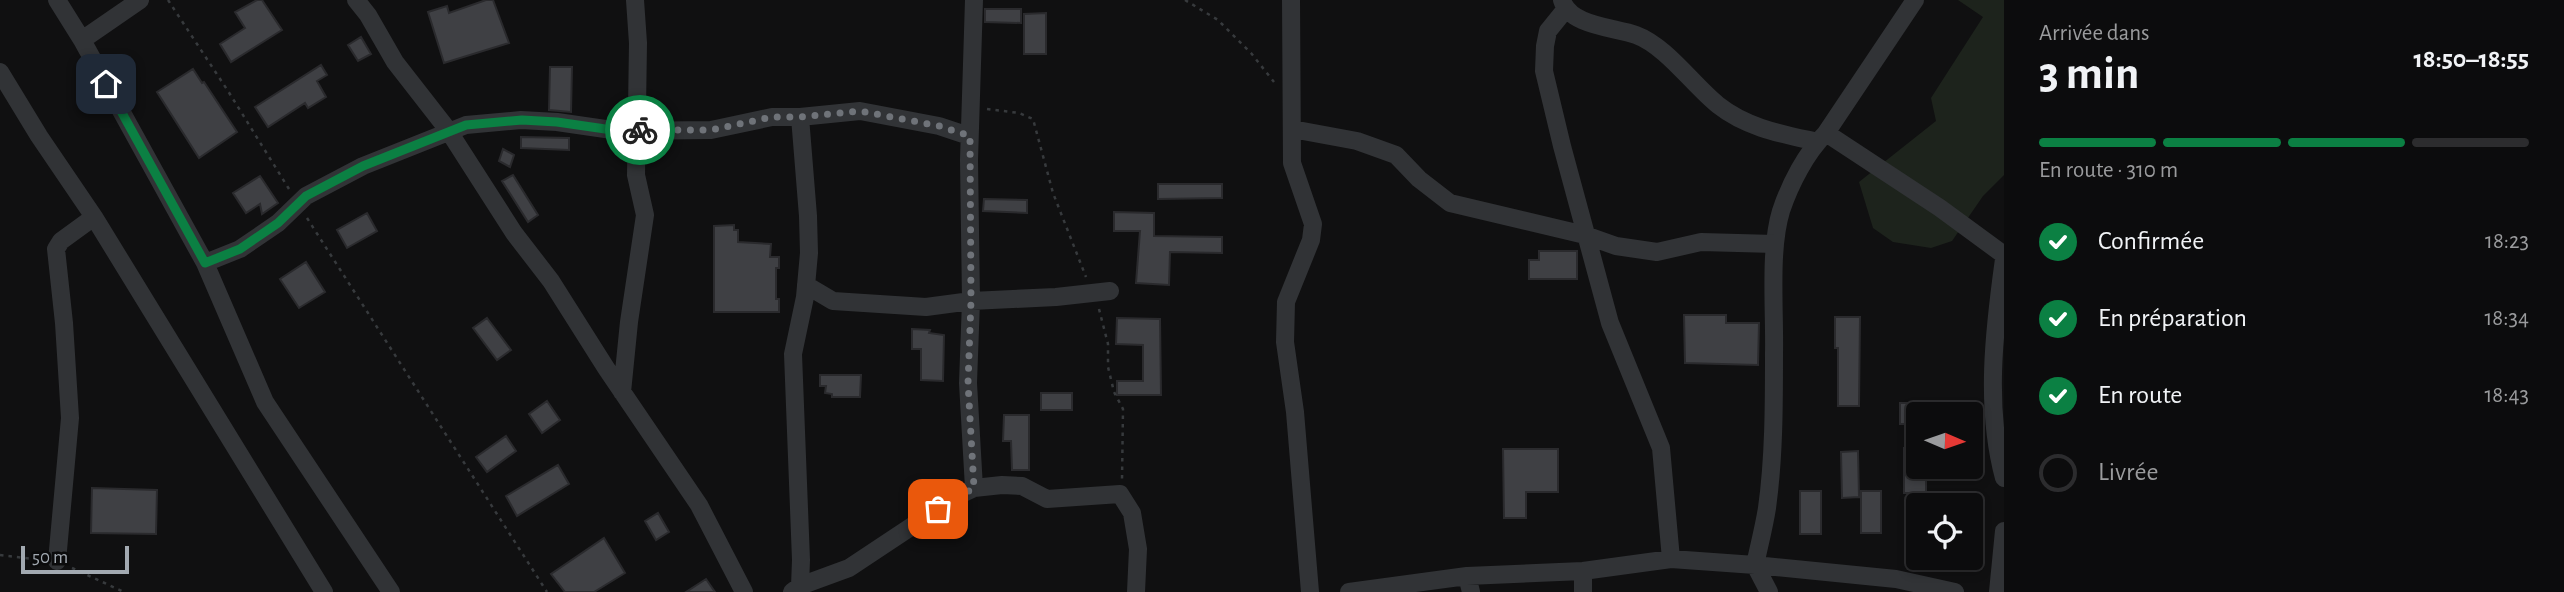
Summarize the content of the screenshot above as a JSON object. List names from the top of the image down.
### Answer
{
  "scale_bar": "50 m",
  "north": "right",
  "page": {
    "heading": ["3 min", "Arrivée dans", "18:50–18:55"],
    "bar": "En route · 310 m",
    "list": [
      ["Confirmée", "18:23"],
      ["En préparation", "18:34"],
      ["En route", "18:43"],
      "Livrée"
    ],
    "scale": "50 m"
  }
}
